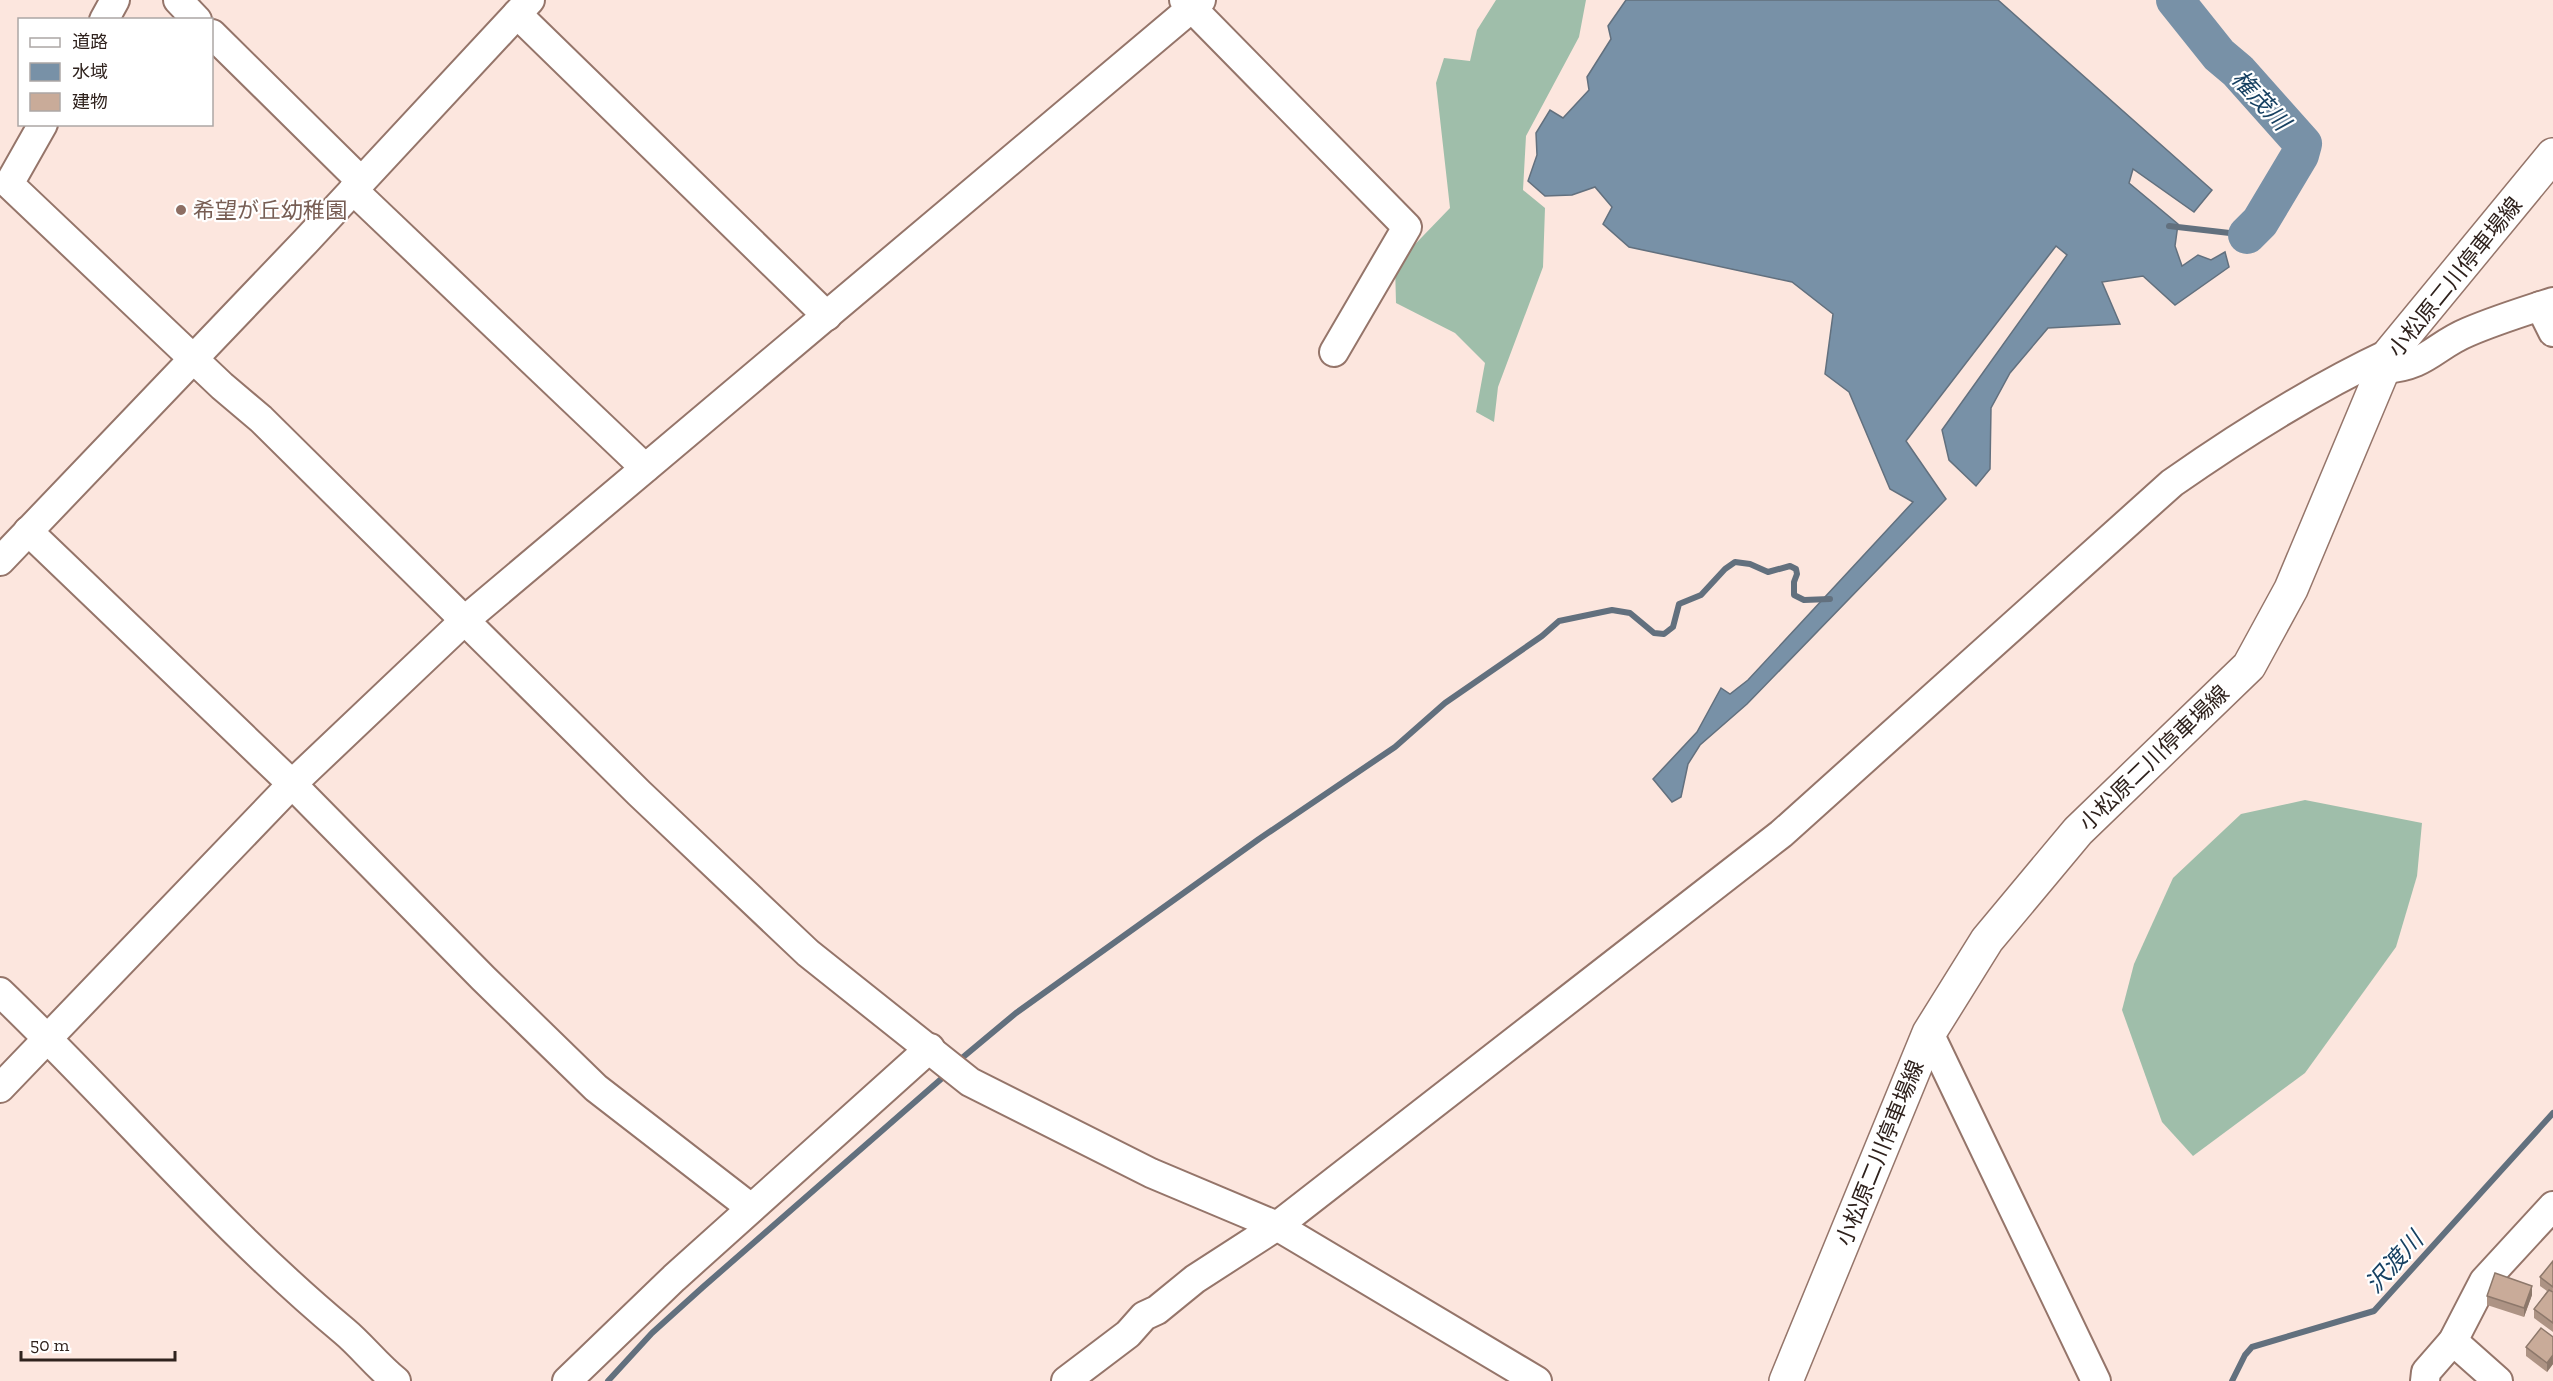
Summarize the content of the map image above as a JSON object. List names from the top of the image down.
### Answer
{
  "streets": {
    "main road": ["小松原二川停車場線"]
  },
  "water": ["権茂川", "沢渡川"],
  "places": ["希望が丘幼稚園"],
  "legend": ["道路", "水域", "建物"],
  "scale_bar": "50 m"
}
